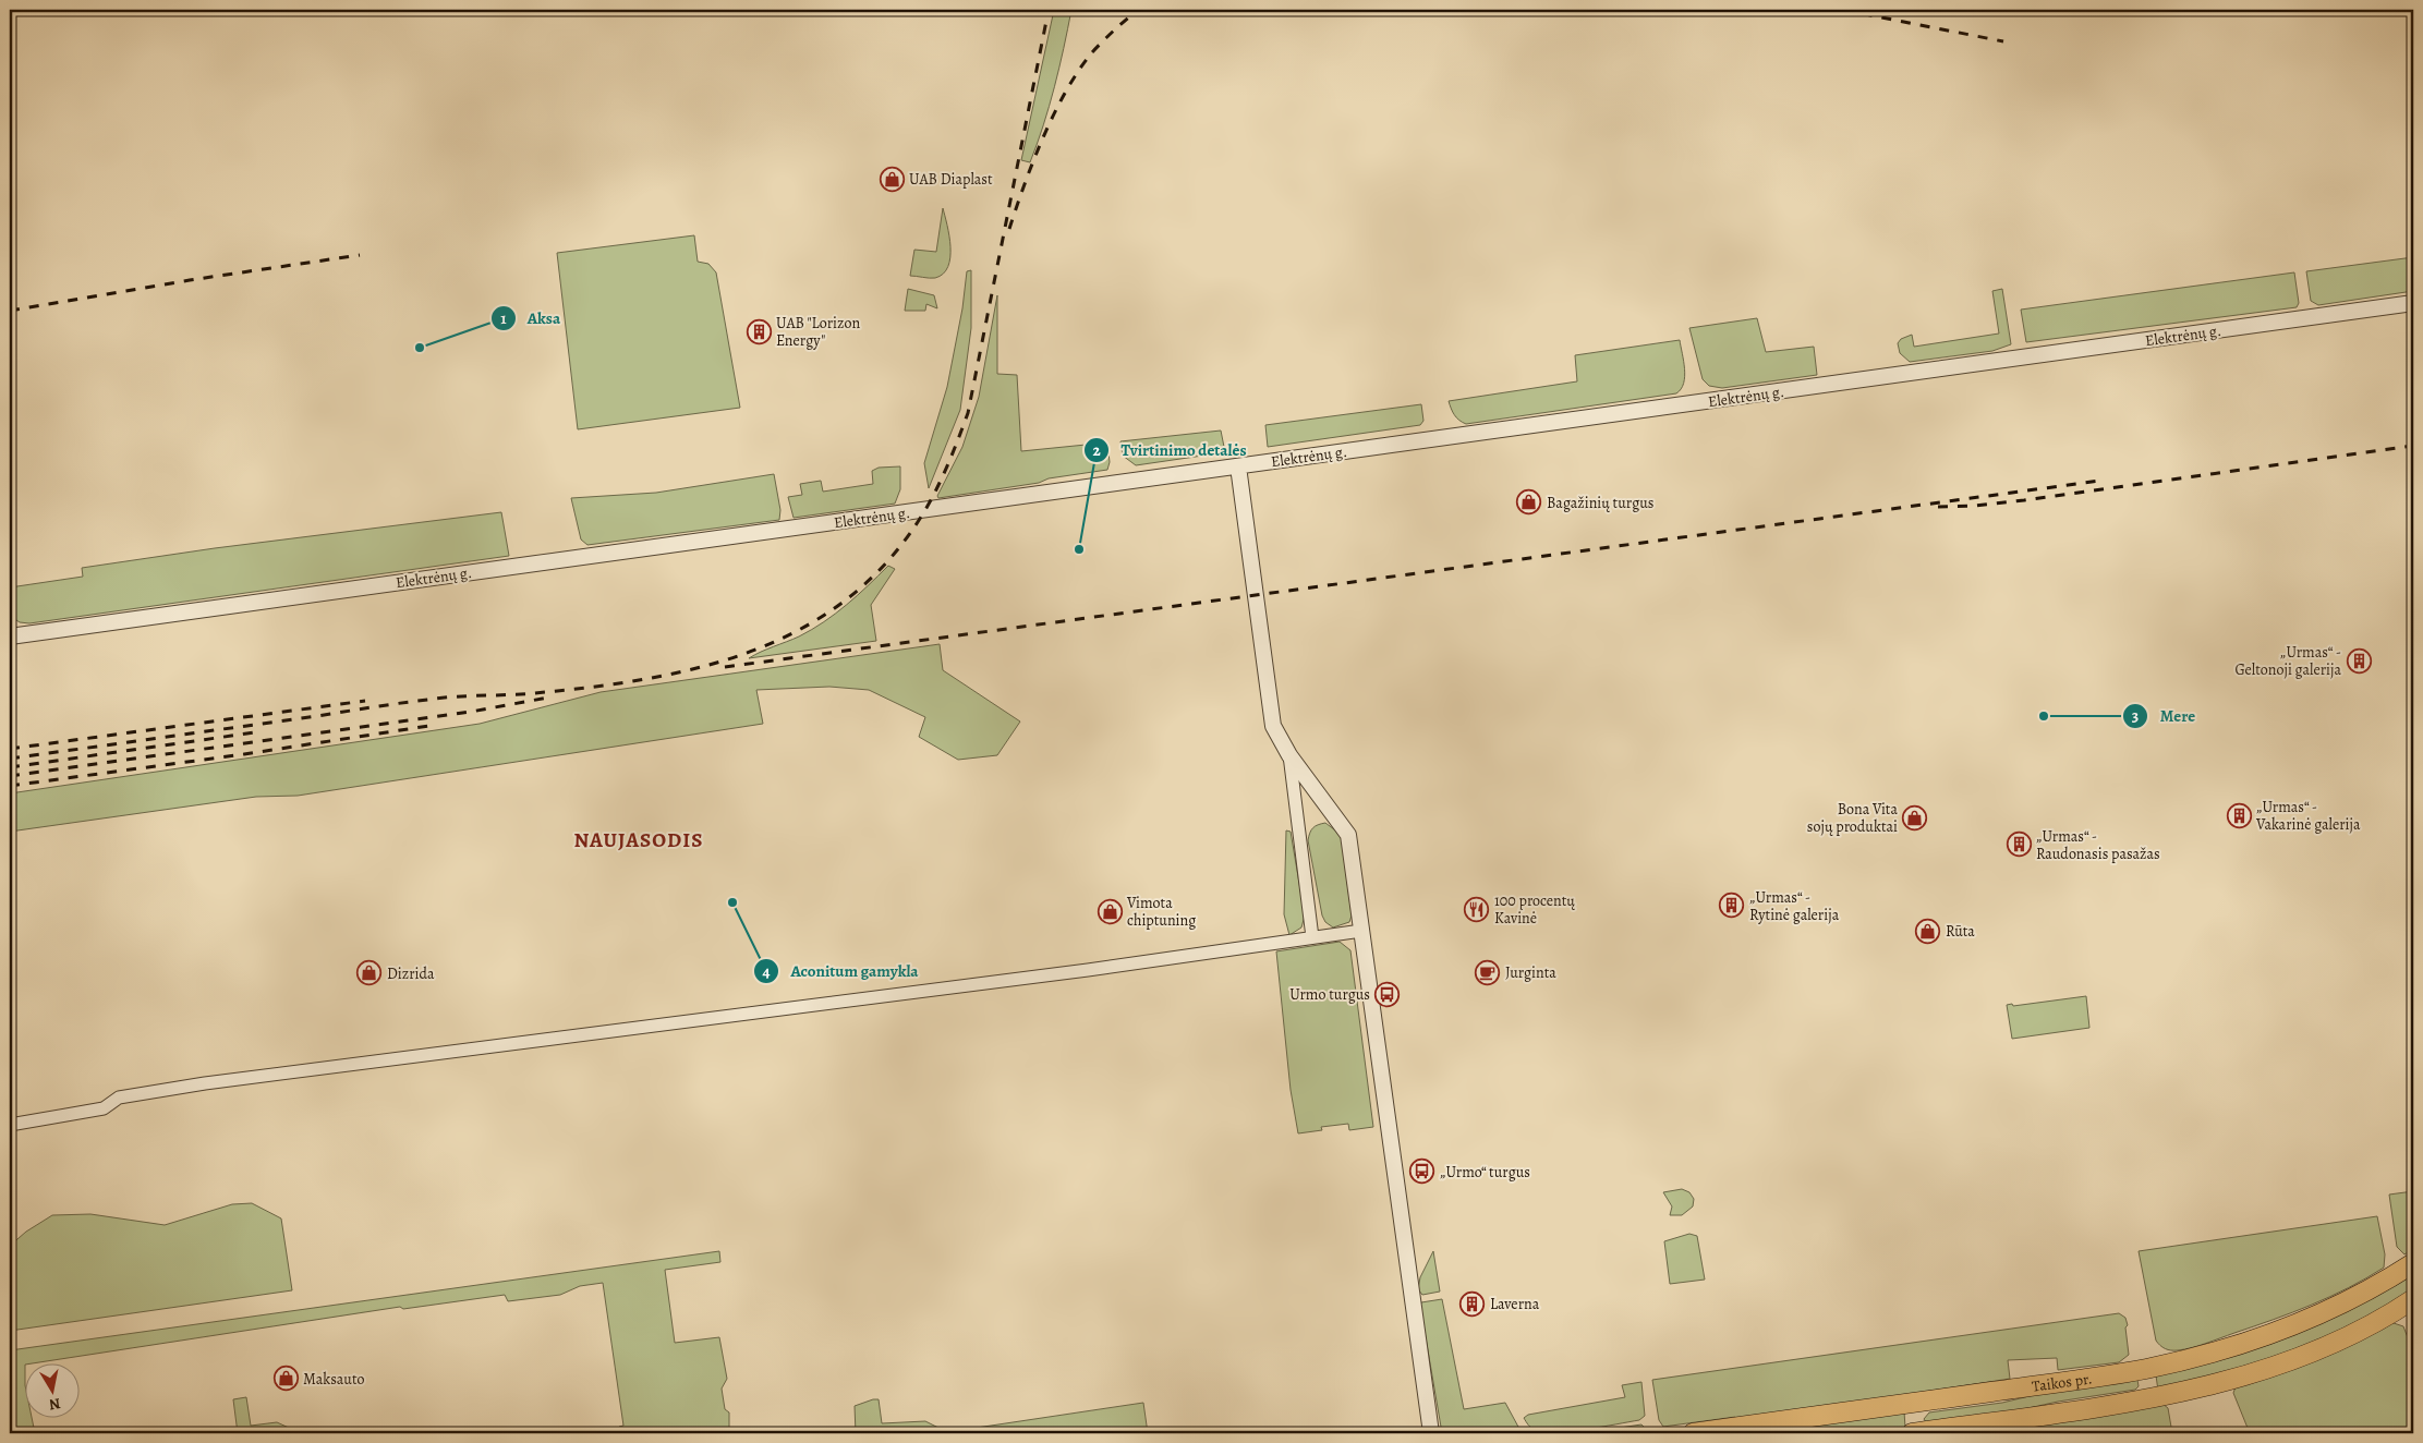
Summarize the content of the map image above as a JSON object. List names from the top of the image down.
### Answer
{
  "streets": {
    "main road": ["Taikos pr."],
    "street": ["Elektrėnų g."]
  },
  "districts": ["NAUJASODIS"],
  "places": {
    "shop": [
      "UAB Diaplast",
      "Bagažinių turgus",
      "Bona Vita sojų produktai",
      "Vimota chiptuning",
      "Rūta",
      "Dizrida",
      "Maksauto"
    ],
    "building": [
      "UAB \"Lorizon Energy\"",
      "„Urmas“ - Geltonoji galerija",
      "„Urmas“ - Vakarinė galerija",
      "„Urmas“ - Raudonasis pasažas",
      "„Urmas“ - Rytinė galerija",
      "Laverna"
    ],
    "other": [
      "Aksa",
      "Tvirtinimo detalės",
      "Mere",
      "Aconitum gamykla"
    ],
    "restaurant": ["100 procentų Kavinė"],
    "cafe": ["Jurginta"],
    "bus stop": ["Urmo turgus", "„Urmo“ turgus"]
  },
  "north": "bottom"
}
